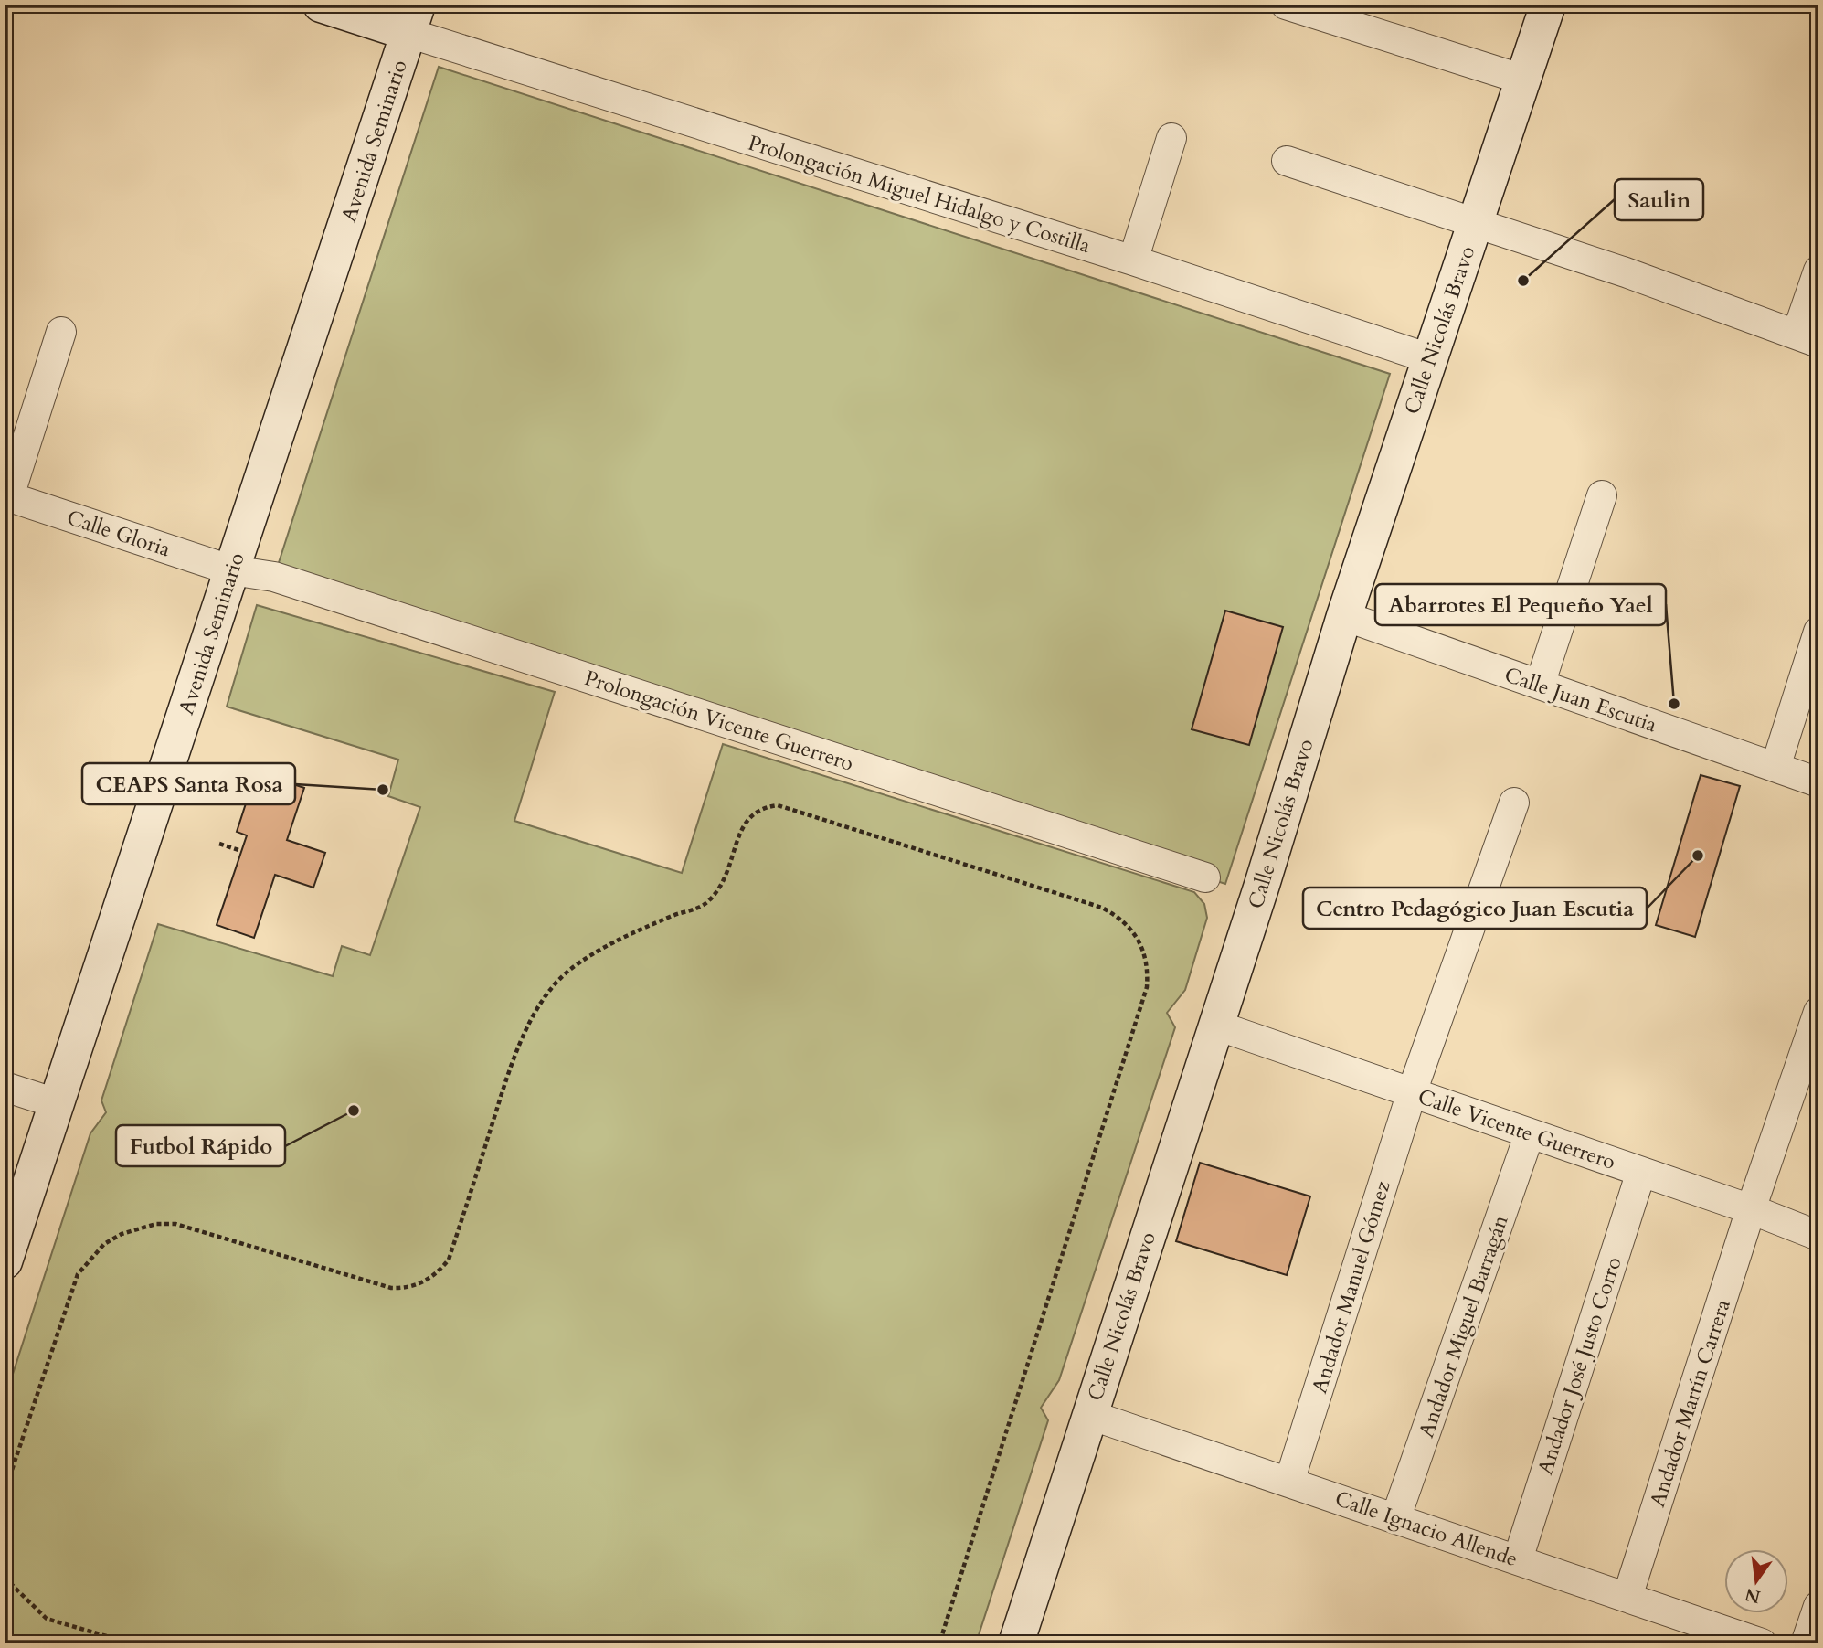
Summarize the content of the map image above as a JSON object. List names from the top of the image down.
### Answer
{
  "streets": {
    "street": [
      "Avenida Seminario",
      "Prolongación Miguel Hidalgo y Costilla",
      "Calle Nicolás Bravo",
      "Calle Gloria",
      "Calle Juan Escutia",
      "Prolongación Vicente Guerrero",
      "Calle Vicente Guerrero",
      "Andador Manuel Gómez",
      "Andador Miguel Barragán",
      "Andador José Justo Corro",
      "Andador Martín Carrera",
      "Calle Ignacio Allende"
    ]
  },
  "crossings": [
    ["Avenida Seminario", "Prolongación Miguel Hidalgo y Costilla"],
    ["Avenida Seminario", "Calle Gloria"],
    ["Avenida Seminario", "Prolongación Vicente Guerrero"],
    ["Prolongación Miguel Hidalgo y Costilla", "Calle Nicolás Bravo"],
    ["Calle Nicolás Bravo", "Calle Juan Escutia"],
    ["Calle Nicolás Bravo", "Calle Vicente Guerrero"],
    ["Calle Nicolás Bravo", "Calle Ignacio Allende"],
    ["Calle Gloria", "Prolongación Vicente Guerrero"],
    ["Calle Vicente Guerrero", "Andador Manuel Gómez"],
    ["Calle Vicente Guerrero", "Andador Miguel Barragán"],
    ["Calle Vicente Guerrero", "Andador José Justo Corro"],
    ["Calle Vicente Guerrero", "Andador Martín Carrera"],
    ["Andador Manuel Gómez", "Calle Ignacio Allende"],
    ["Andador Miguel Barragán", "Calle Ignacio Allende"],
    ["Andador José Justo Corro", "Calle Ignacio Allende"],
    ["Andador Martín Carrera", "Calle Ignacio Allende"]
  ],
  "places": [
    "Saulin",
    "Abarrotes El Pequeño Yael",
    "CEAPS Santa Rosa",
    "Centro Pedagógico Juan Escutia",
    "Futbol Rápido"
  ],
  "north": "bottom"
}
